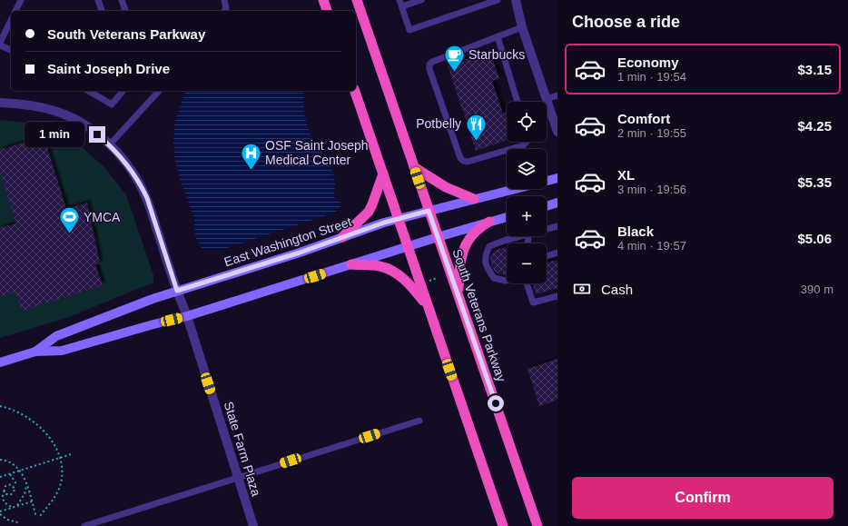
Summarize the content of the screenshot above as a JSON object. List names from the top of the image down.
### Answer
{
  "streets": {
    "highway": ["South Veterans Parkway"],
    "main road": ["East Washington Street"],
    "street": ["State Farm Plaza"]
  },
  "crossings": [
    ["East Washington Street", "South Veterans Parkway"],
    ["East Washington Street", "State Farm Plaza"]
  ],
  "places": {
    "cafe": ["Starbucks"],
    "restaurant": ["Potbelly"],
    "hospital": ["OSF Saint Joseph Medical Center"],
    "sports": ["YMCA"]
  },
  "page": {
    "heading": "Choose a ride",
    "banner": ["South Veterans Parkway", "Saint Joseph Drive"],
    "list": [
      {
        "name": "Economy",
        "note": "1 min · 19:54",
        "value": "$3.15"
      },
      {
        "name": "Comfort",
        "note": "2 min · 19:55",
        "value": "$4.25"
      },
      {
        "name": "XL",
        "note": "3 min · 19:56",
        "value": "$5.35"
      },
      {
        "name": "Black",
        "note": "4 min · 19:57",
        "value": "$5.06"
      }
    ],
    "map_buttons": ["+", "−"],
    "bubble": "1 min",
    "pay": ["Cash", "390 m"],
    "buttons": "Confirm"
  }
}
